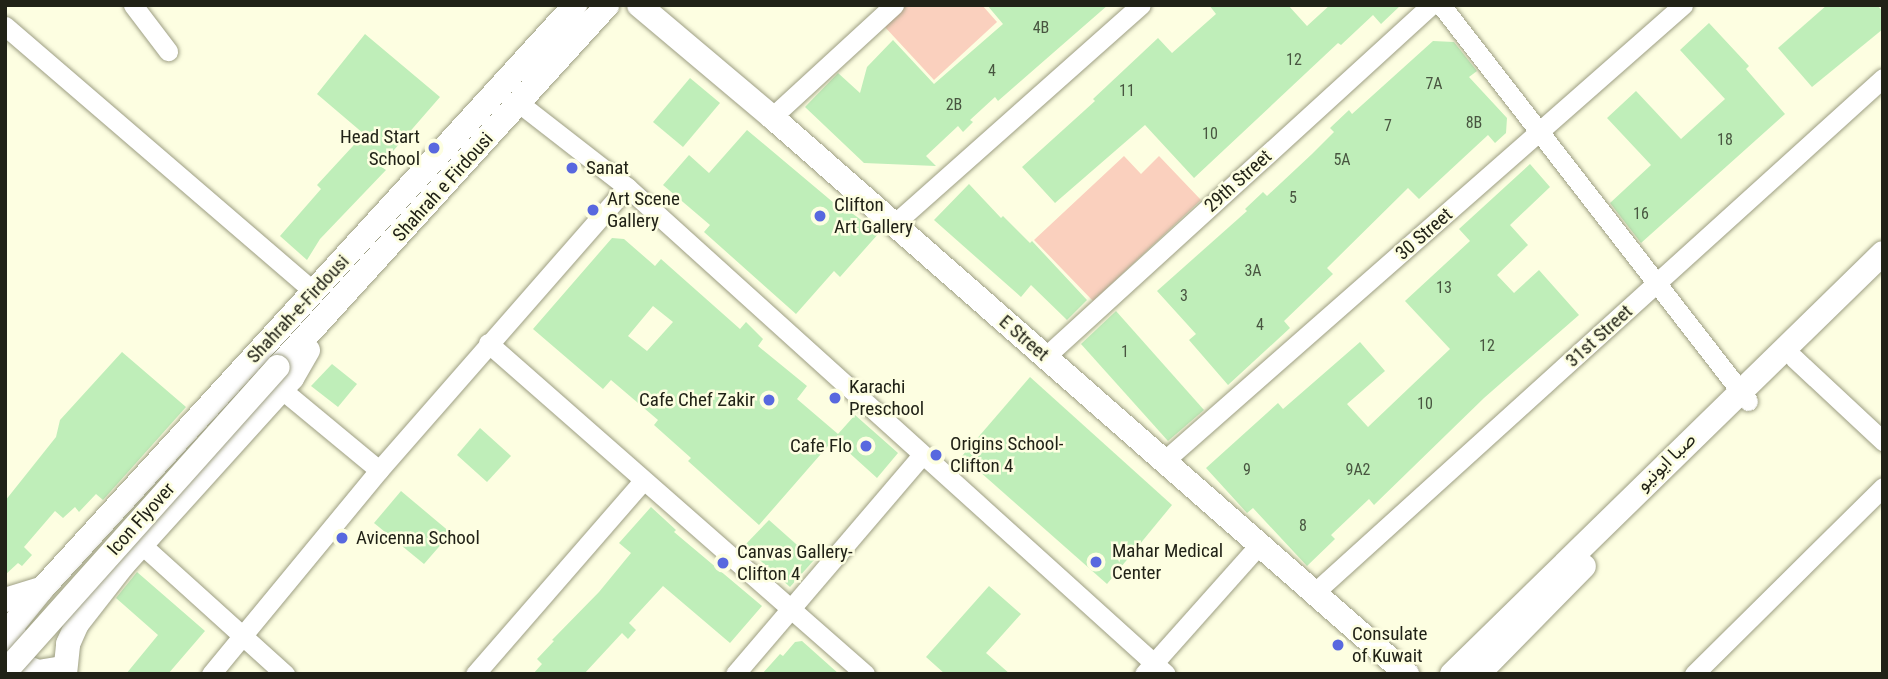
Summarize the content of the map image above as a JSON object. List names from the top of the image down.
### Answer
{
  "streets": {
    "main road": [
      "Shahrah e Firdousi",
      "Shahrah-e-Firdousi",
      "E Street",
      "صبا ایونیو",
      "Icon Flyover"
    ],
    "street": ["29th Street", "30 Street", "31st Street"]
  },
  "crossings": [
    ["29th Street", "E Street"],
    ["Shahrah e Firdousi", "Icon Flyover"],
    ["30 Street", "E Street"],
    ["31st Street", "E Street"]
  ],
  "places": [
    "Head Start School",
    "Sanat",
    "Art Scene Gallery",
    "Clifton Art Gallery",
    "Karachi Preschool",
    "Cafe Chef Zakir",
    "Cafe Flo",
    "Origins School- Clifton 4",
    "Avicenna School",
    "Mahar Medical Center",
    "Canvas Gallery- Clifton 4",
    "Consulate of Kuwait"
  ],
  "house_numbers": [
    "4B",
    "12",
    "4",
    "7A",
    "11",
    "2B",
    "8B",
    "7",
    "10",
    "18",
    "5A",
    "5",
    "16",
    "3A",
    "13",
    "3",
    "4",
    "12",
    "1",
    "10",
    "9",
    "9A2",
    "8"
  ]
}
